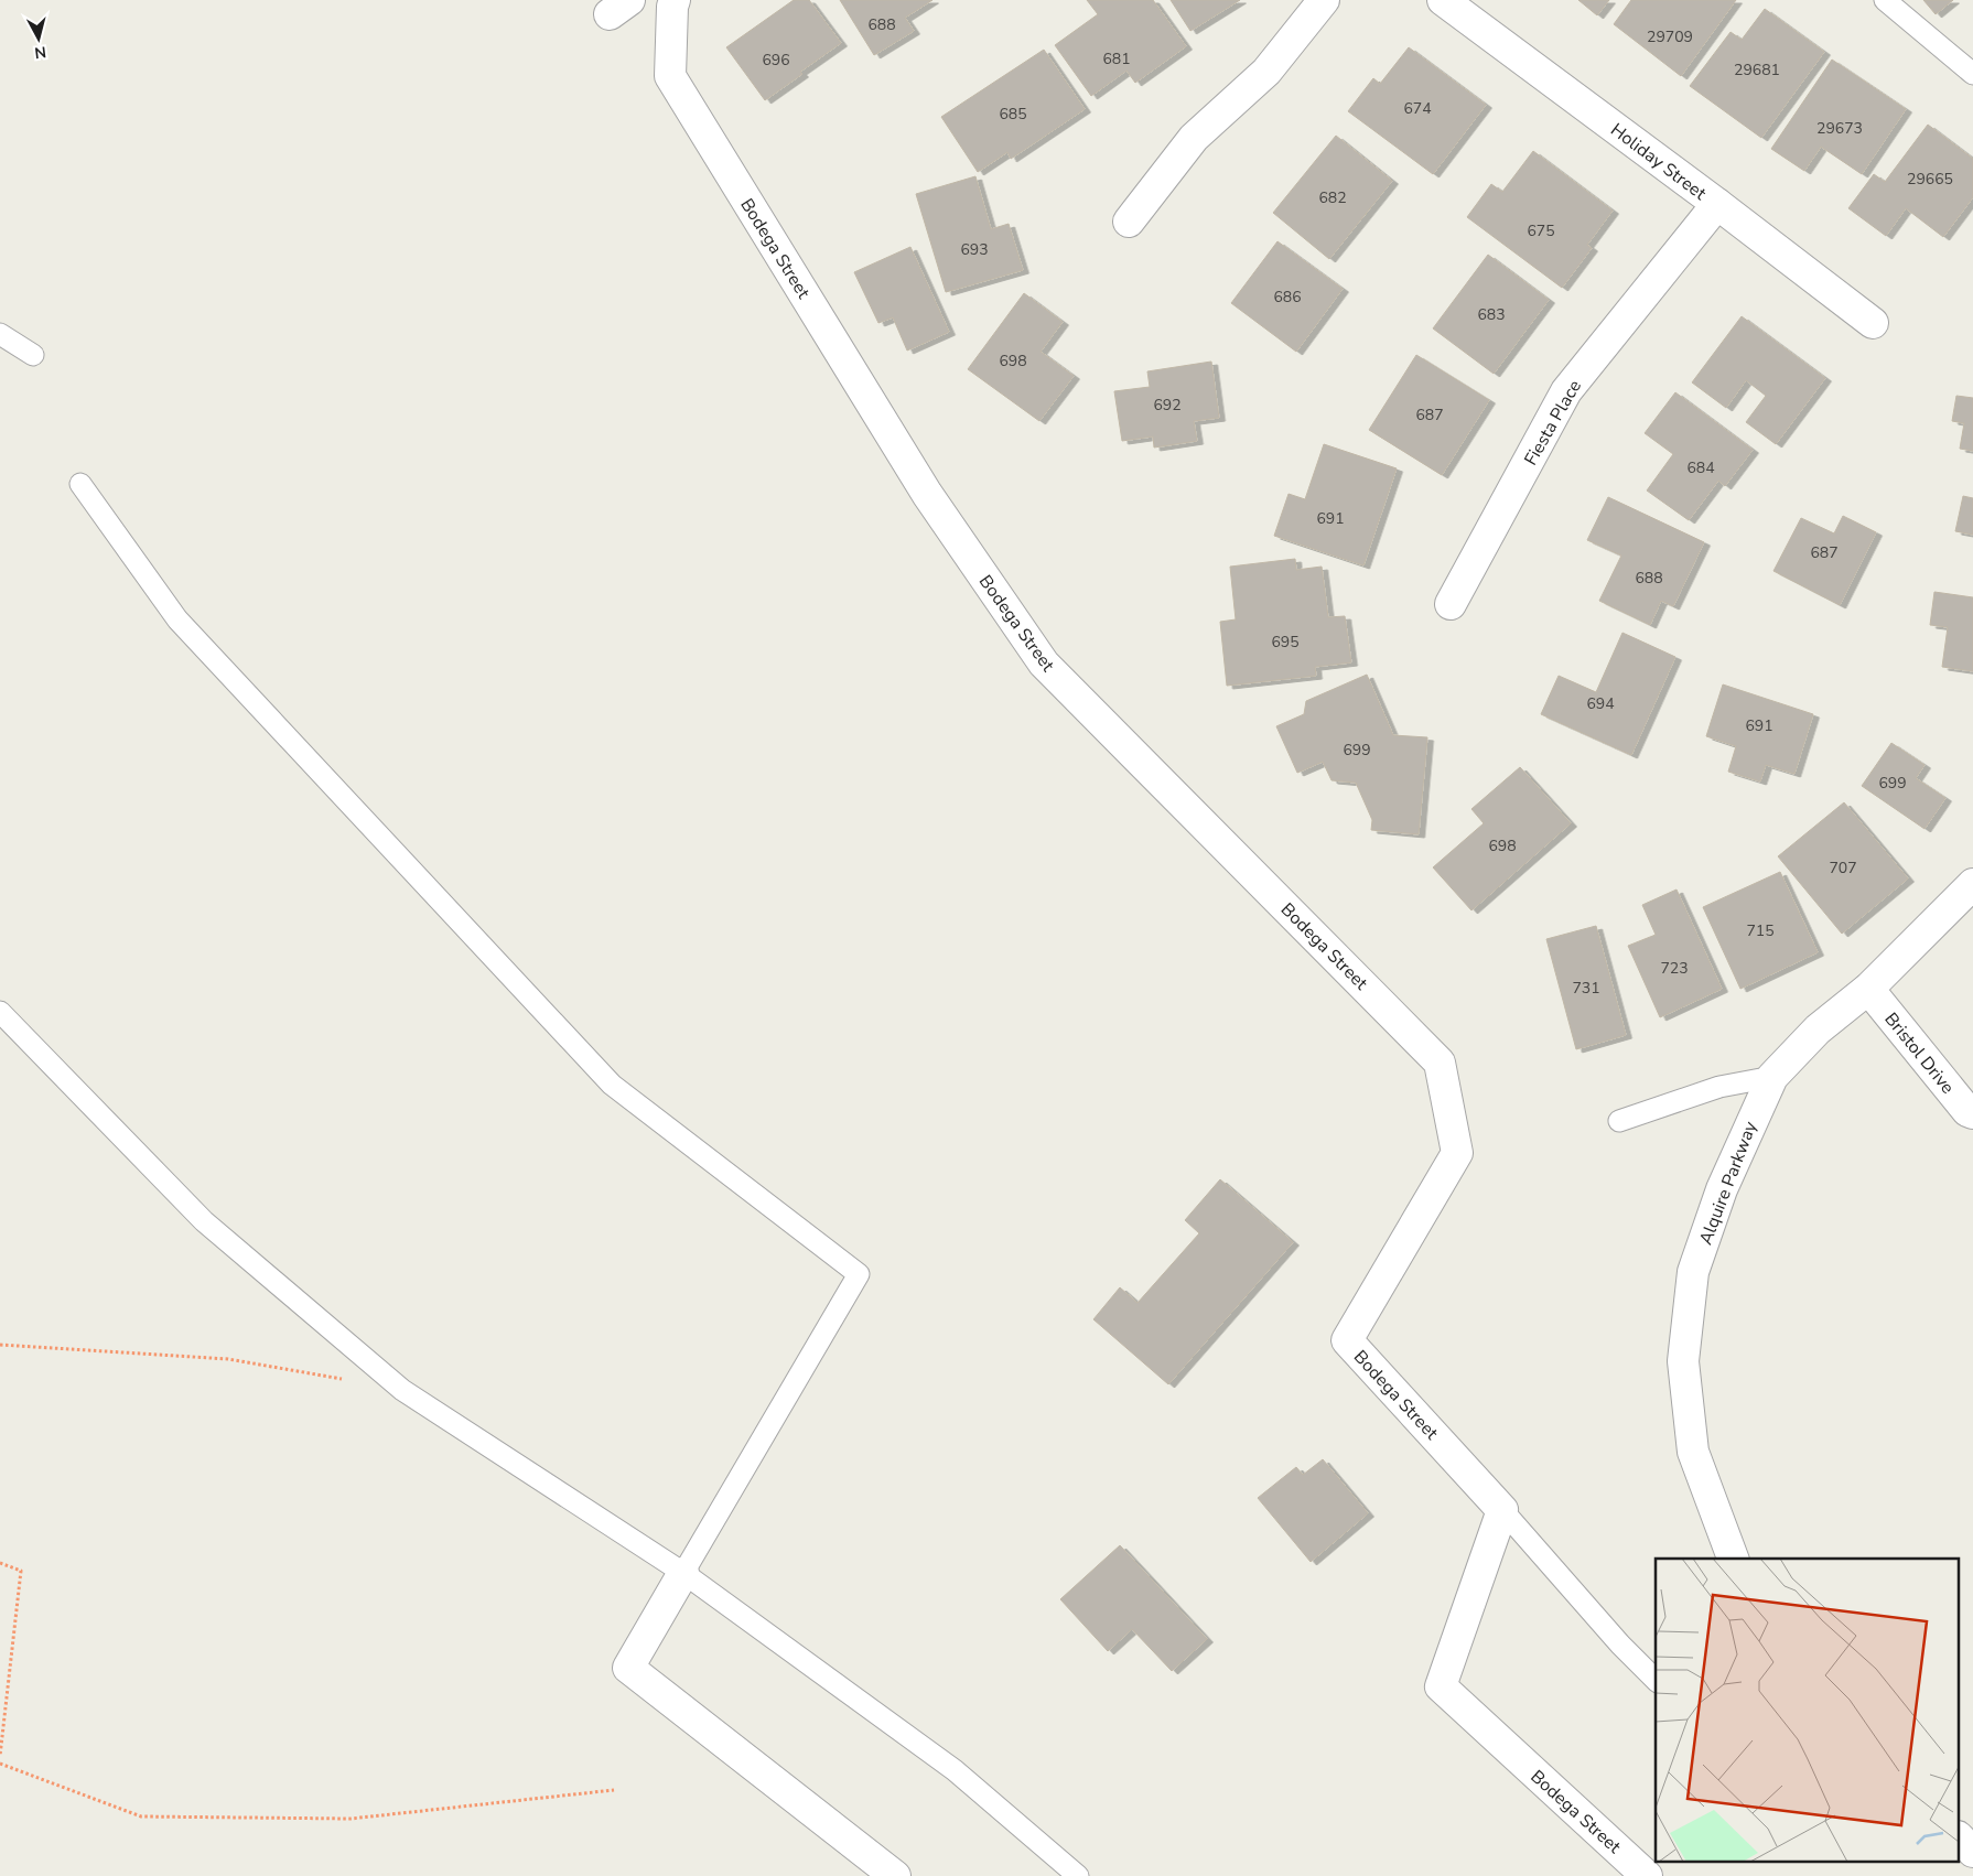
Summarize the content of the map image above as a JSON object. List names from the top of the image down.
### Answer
{
  "streets": {
    "street": [
      "Holiday Street",
      "Bodega Street",
      "Fiesta Place",
      "Bristol Drive",
      "Alquire Parkway"
    ]
  },
  "crossings": [
    ["Holiday Street", "Fiesta Place"],
    ["Bristol Drive", "Alquire Parkway"]
  ],
  "house_numbers": [
    "688",
    "29709",
    "681",
    "696",
    "29681",
    "674",
    "685",
    "29673",
    "29665",
    "682",
    "675",
    "693",
    "686",
    "683",
    "698",
    "692",
    "687",
    "684",
    "691",
    "687",
    "688",
    "695",
    "694",
    "691",
    "699",
    "699",
    "698",
    "707",
    "715",
    "723",
    "731"
  ],
  "north": "bottom"
}
